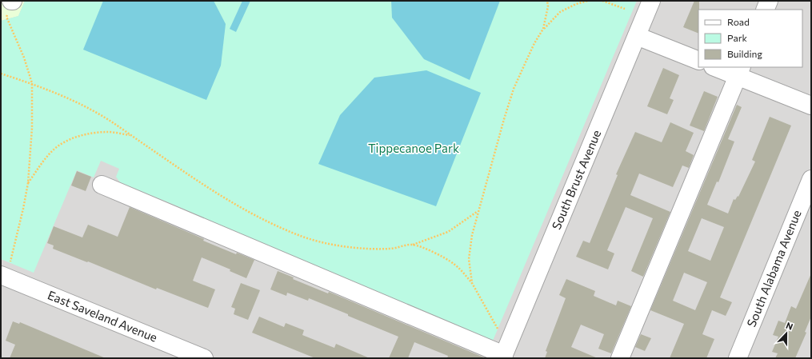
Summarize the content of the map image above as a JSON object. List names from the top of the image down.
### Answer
{
  "streets": {
    "street": ["South Brust Avenue", "South Alabama Avenue", "East Saveland Avenue"]
  },
  "parks": ["Tippecanoe Park"],
  "legend": ["Road", "Park", "Building"],
  "north": "top"
}
